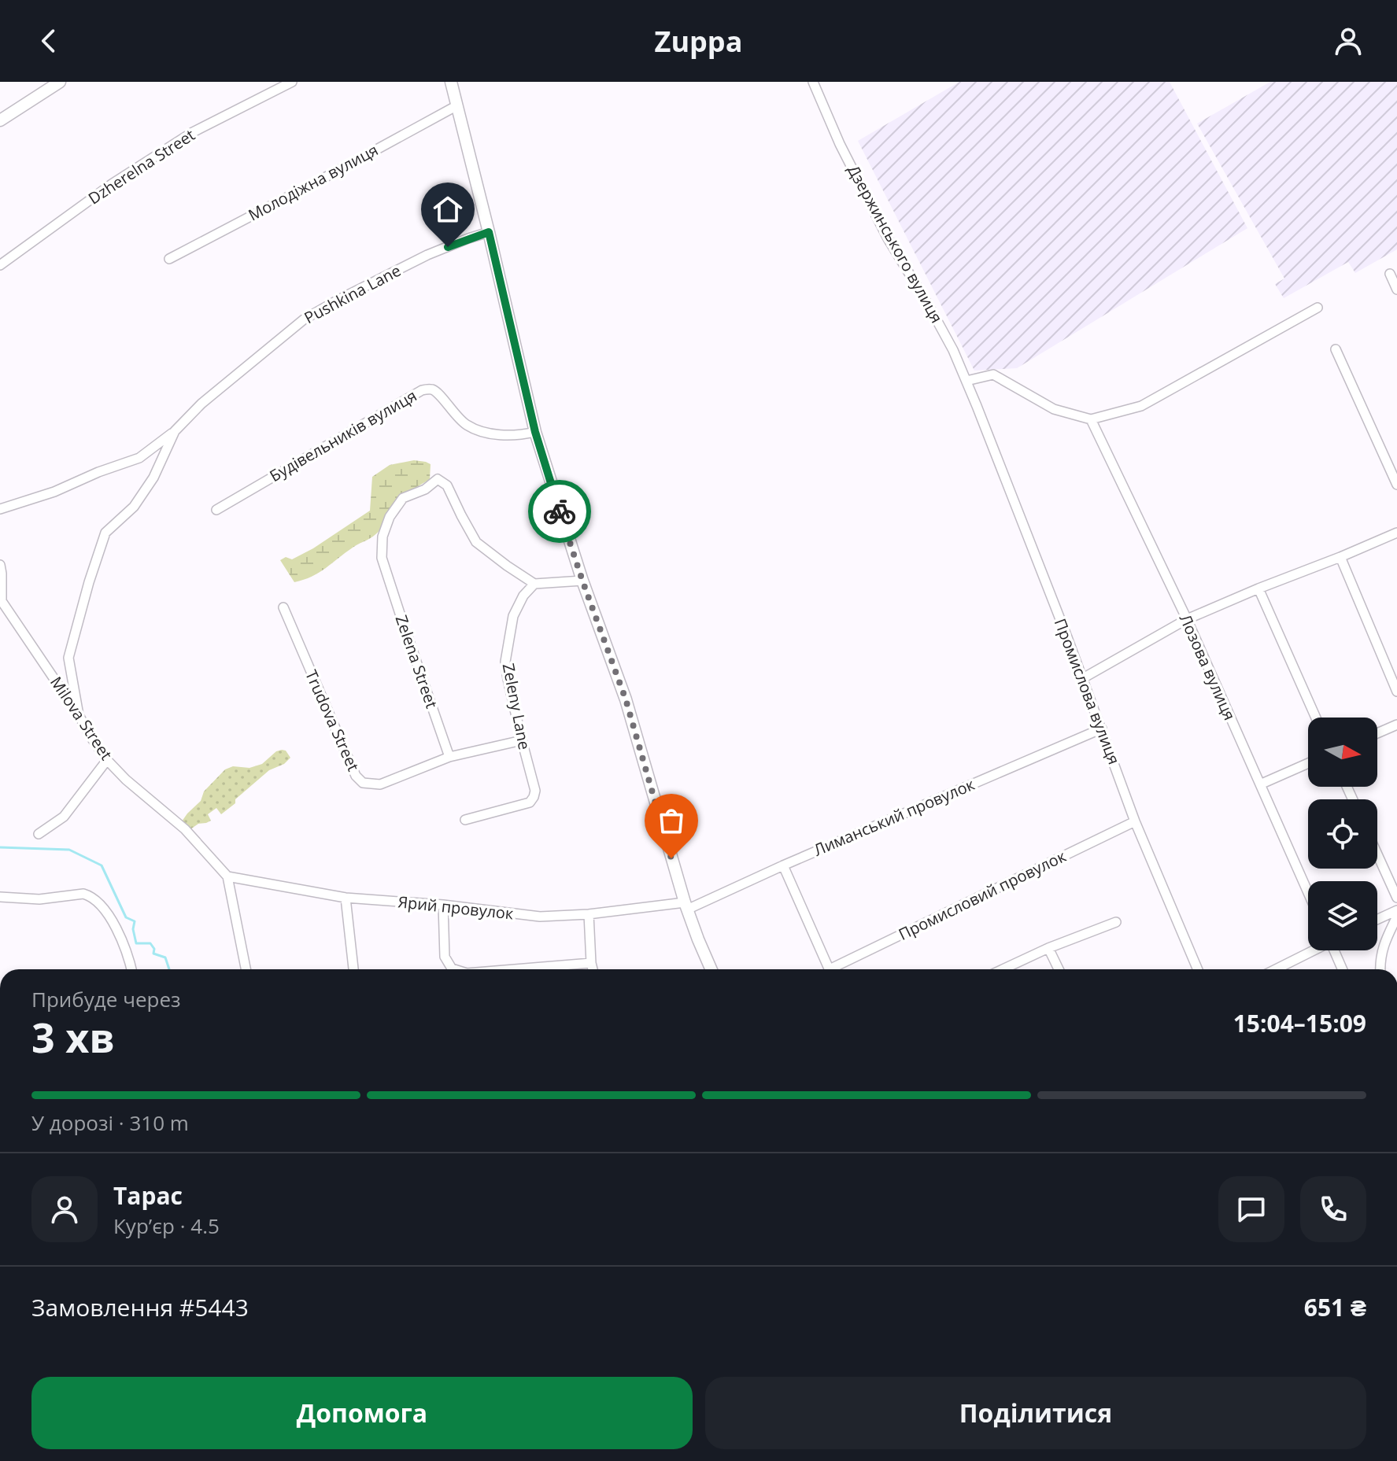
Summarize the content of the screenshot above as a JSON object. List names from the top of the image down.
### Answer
{
  "streets": {
    "street": [
      "Dzherelna Street",
      "Молодіжна вулиця",
      "Дзержинського вулиця",
      "Pushkina Lane",
      "Будівельників вулиця",
      "Zelena Street",
      "Лозова вулиця",
      "Промислова вулиця",
      "Zeleny Lane",
      "Milova Street",
      "Trudova Street",
      "Лиманський провулок",
      "Промисловий провулок",
      "Ярий провулок"
    ]
  },
  "crossings": [
    ["Дзержинського вулиця", "Промислова вулиця"],
    ["Pushkina Lane", "Milova Street"],
    ["Zelena Street", "Zeleny Lane"],
    ["Zelena Street", "Trudova Street"],
    ["Промислова вулиця", "Лиманський провулок"],
    ["Промислова вулиця", "Промисловий провулок"],
    ["Milova Street", "Ярий провулок"],
    ["Лиманський провулок", "Ярий провулок"]
  ],
  "north": "right",
  "page": {
    "header": "Zuppa",
    "heading": ["3 хв", "Прибуде через", "15:04–15:09"],
    "panel": [
      "Тарас",
      "Кур’єр · 4.5",
      "Замовлення #5443",
      "651 ₴"
    ],
    "bar": "У дорозі · 310 m",
    "buttons": ["Допомога", "Поділитися"]
  }
}
